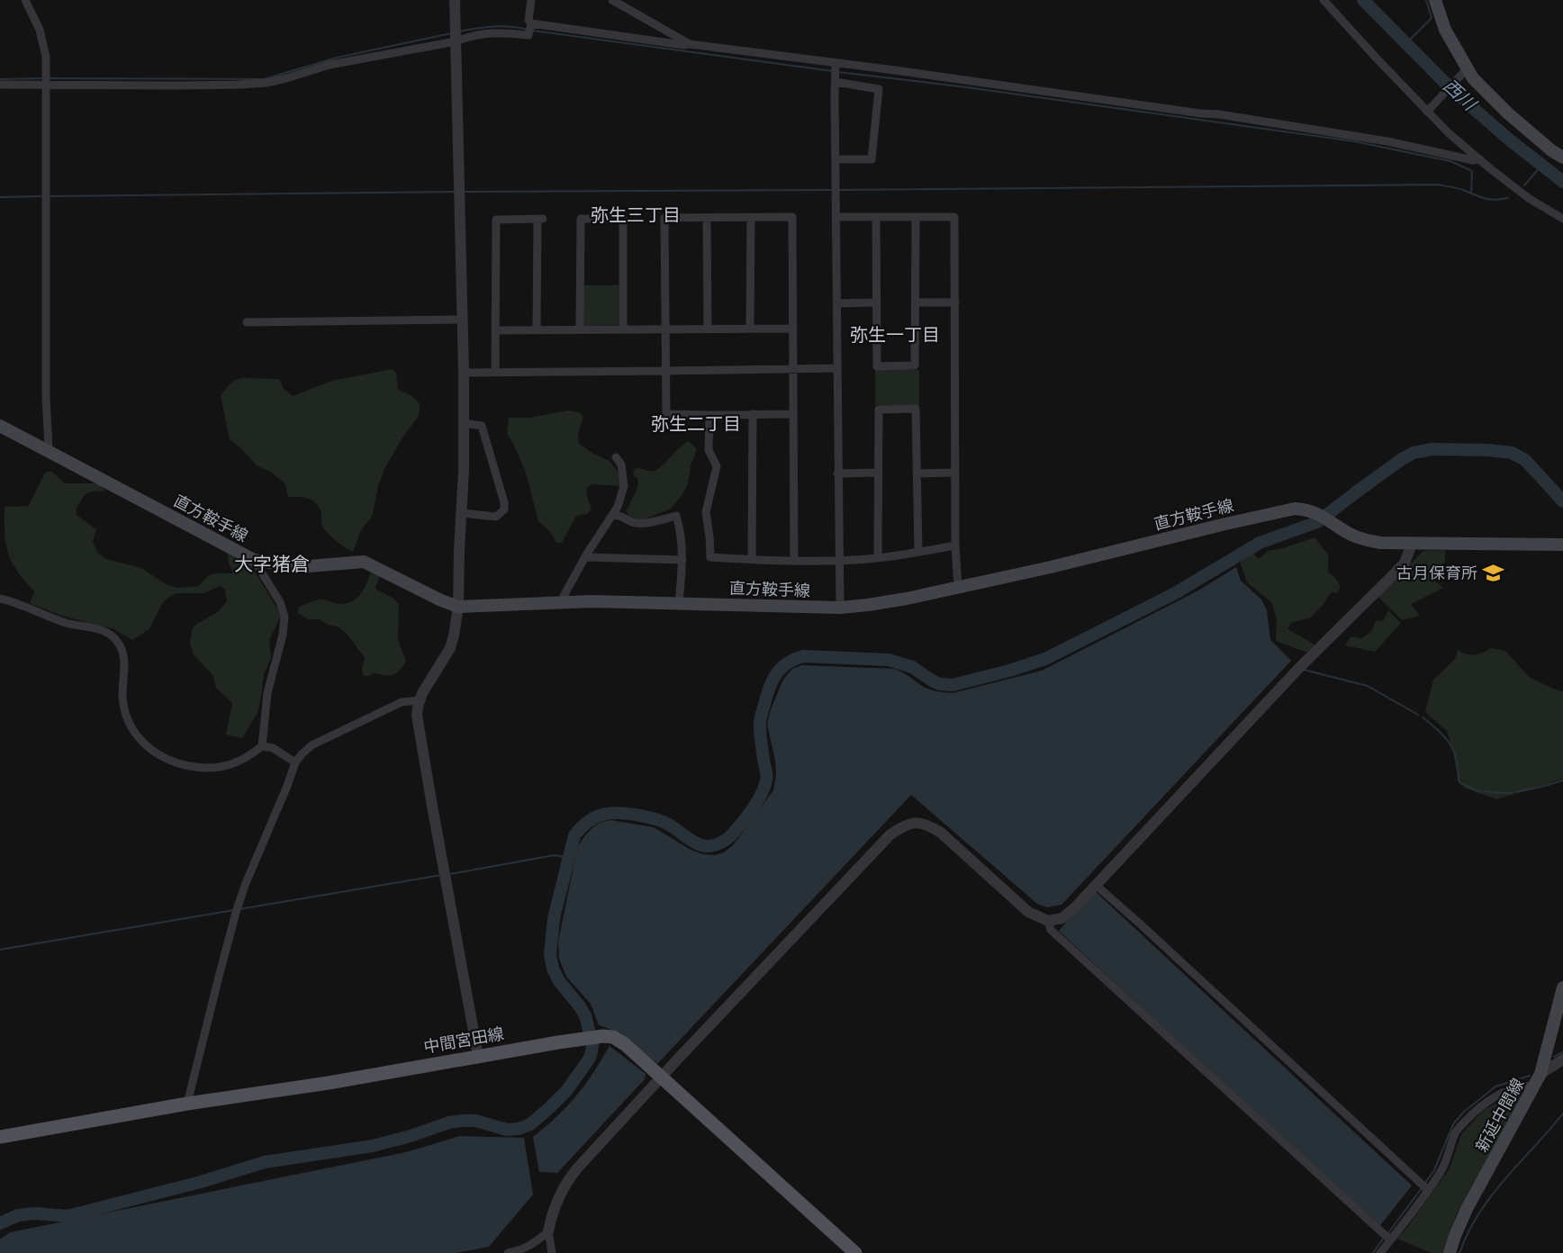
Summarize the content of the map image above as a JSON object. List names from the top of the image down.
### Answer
{
  "streets": {
    "main road": ["直方鞍手線", "中間宮田線", "新延中間線"]
  },
  "districts": [
    "弥生三丁目",
    "弥生一丁目",
    "弥生二丁目",
    "大字猪倉"
  ],
  "water": ["西川"],
  "places": {
    "school or university": ["古月保育所"]
  }
}
